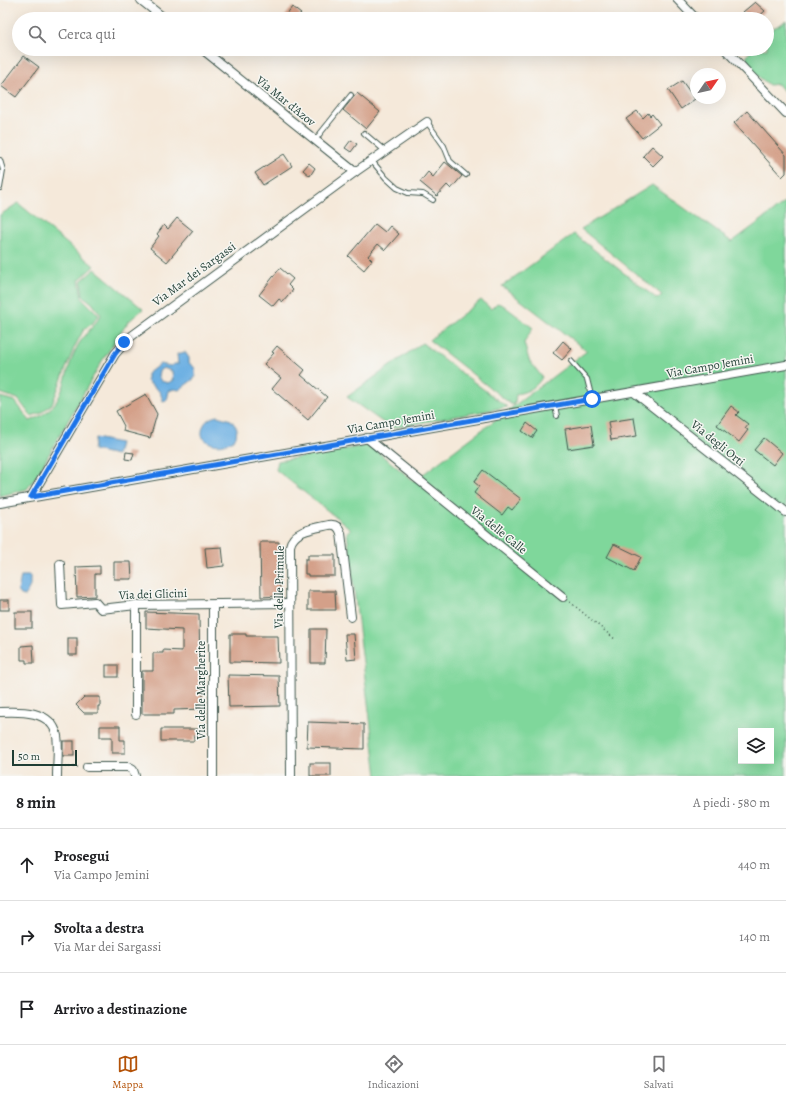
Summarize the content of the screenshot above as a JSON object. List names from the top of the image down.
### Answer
{
  "streets": {
    "street": [
      "Via Mar d'Azov",
      "Via Mar dei Sargassi",
      "Via Campo Jemini",
      "Via degli Orti",
      "Via delle Calle",
      "Via delle Primule",
      "Via dei Glicini",
      "Via delle Margherite"
    ]
  },
  "crossings": [
    ["Via Mar d'Azov", "Via Mar dei Sargassi"],
    ["Via Mar dei Sargassi", "Via Campo Jemini"],
    ["Via Campo Jemini", "Via degli Orti"],
    ["Via Campo Jemini", "Via delle Calle"],
    ["Via delle Primule", "Via dei Glicini"],
    ["Via dei Glicini", "Via delle Margherite"]
  ],
  "scale_bar": "50 m",
  "north": "top right",
  "page": {
    "search": "Cerca qui",
    "scale": "50 m",
    "heading": ["8 min", "A piedi · 580 m"],
    "list": [
      ["Prosegui", "Via Campo Jemini", "440 m"],
      ["Svolta a destra", "Via Mar dei Sargassi", "140 m"],
      "Arrivo a destinazione"
    ],
    "nav": ["Mappa", "Indicazioni", "Salvati"]
  }
}
